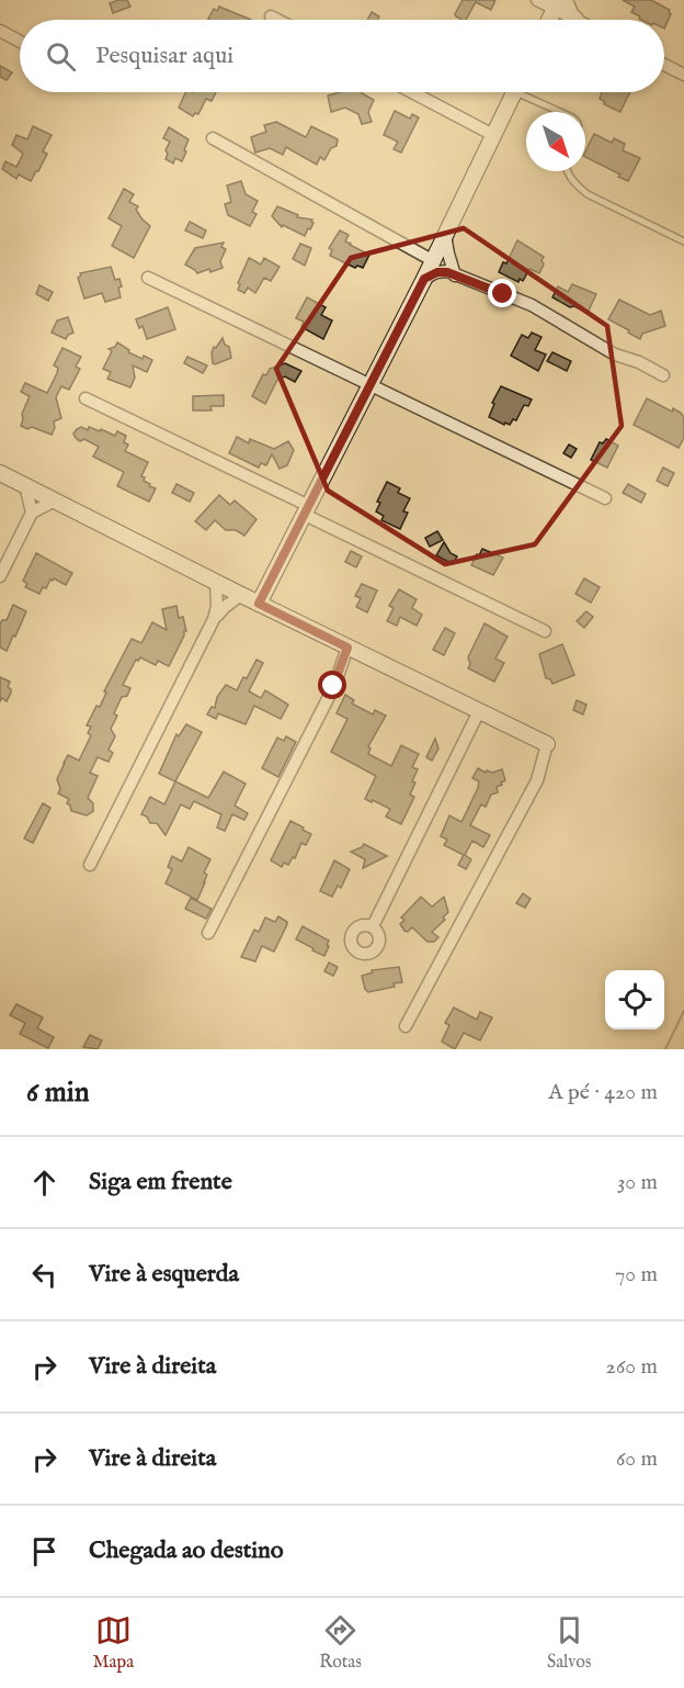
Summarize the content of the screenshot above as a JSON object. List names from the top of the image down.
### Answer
{
  "north": "bottom right",
  "page": {
    "search": "Pesquisar aqui",
    "heading": ["6 min", "A pé · 420 m"],
    "list": [
      ["Siga em frente", "30 m"],
      ["Vire à esquerda", "70 m"],
      ["Vire à direita", "260 m"],
      ["Vire à direita", "60 m"],
      "Chegada ao destino"
    ],
    "nav": ["Mapa", "Rotas", "Salvos"]
  }
}
